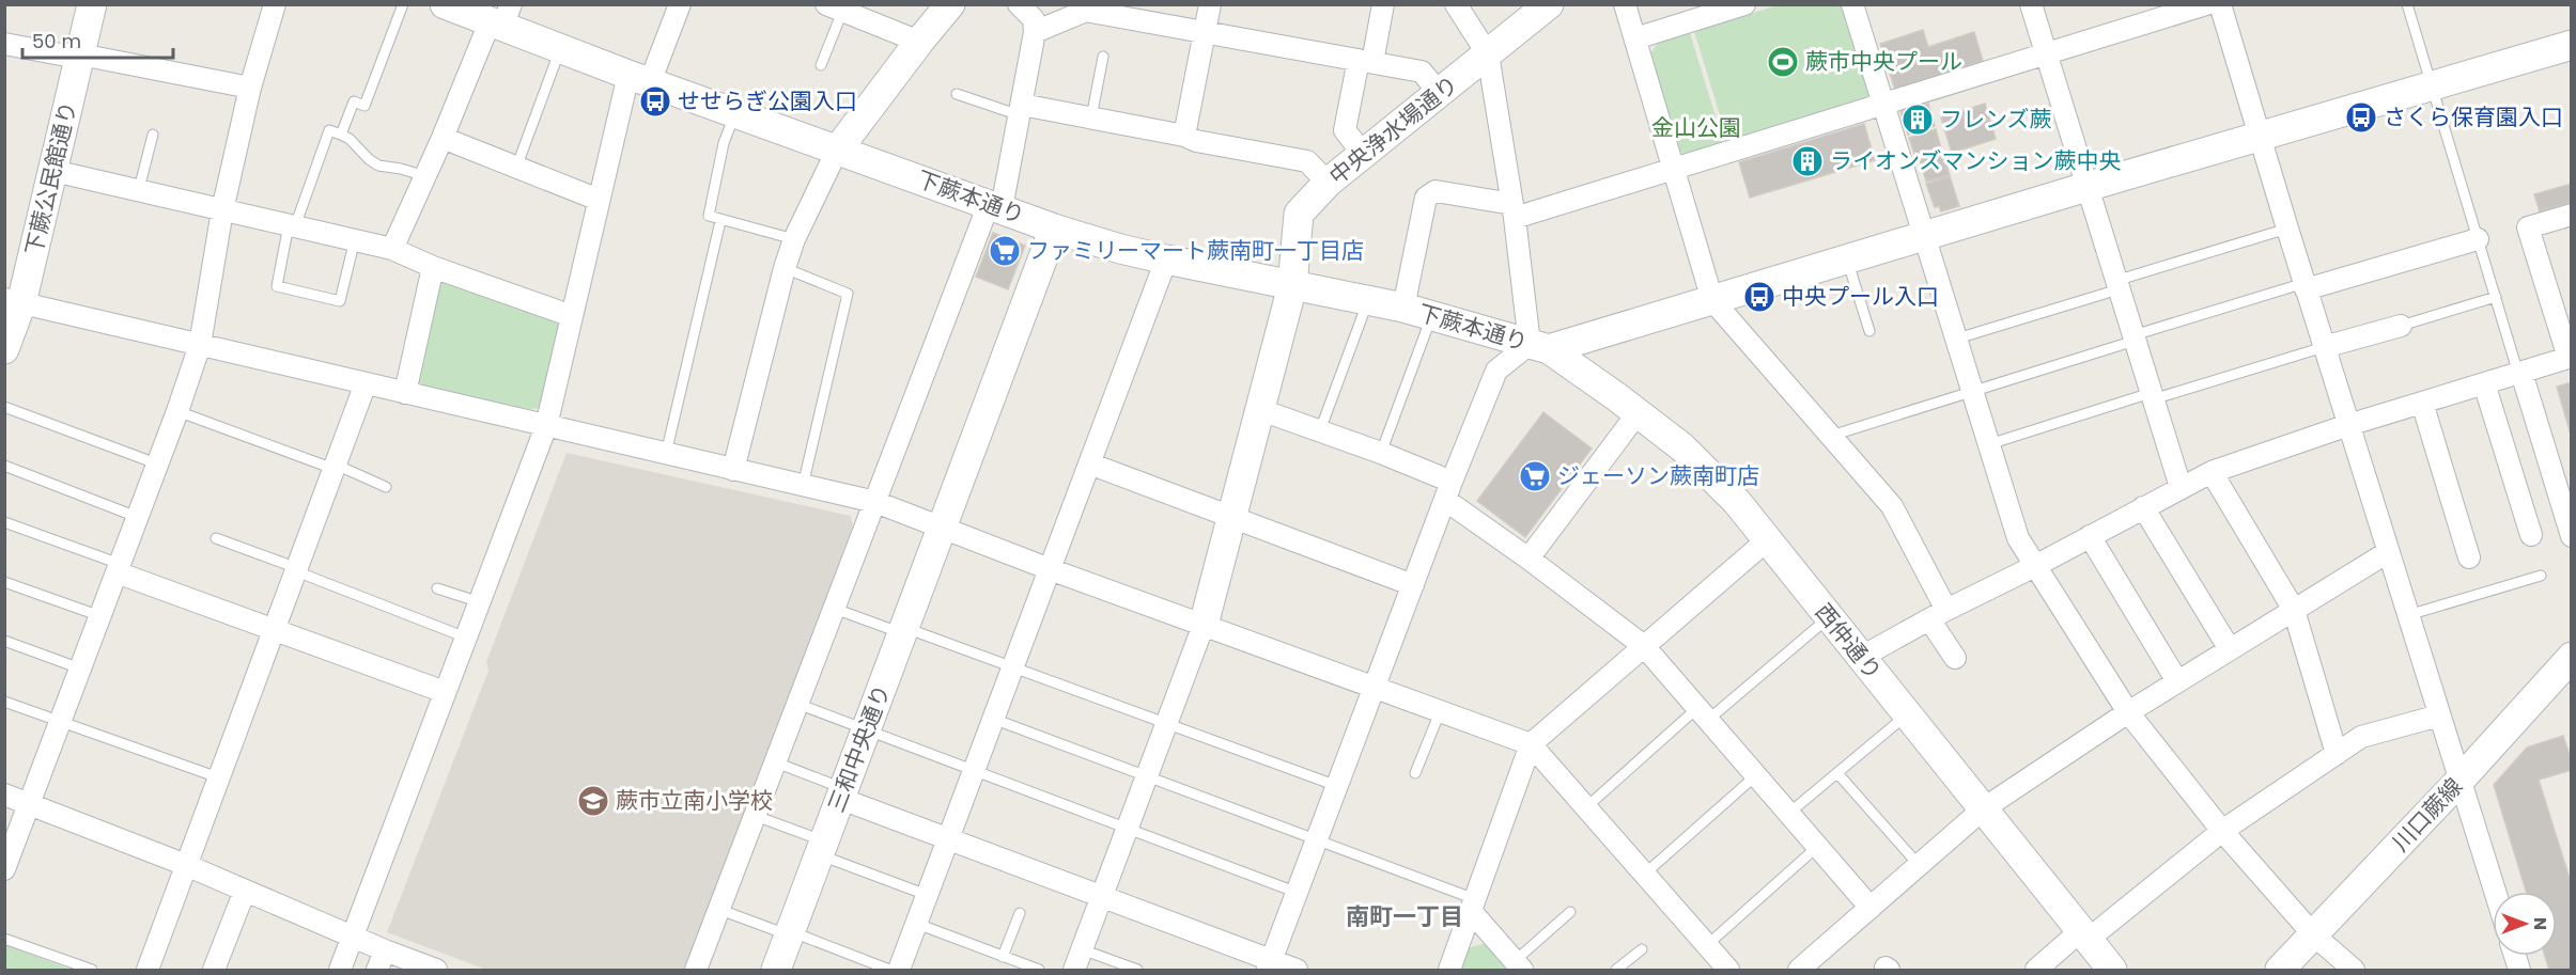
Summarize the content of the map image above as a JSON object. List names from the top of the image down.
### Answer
{
  "streets": {
    "street": [
      "中央浄水場通り",
      "下蕨公民館通り",
      "下蕨本通り",
      "西仲通り",
      "三和中央通り",
      "川口蕨線"
    ]
  },
  "crossings": [
    ["中央浄水場通り", "下蕨本通り"],
    ["下蕨本通り", "西仲通り"],
    ["下蕨本通り", "三和中央通り"]
  ],
  "districts": ["南町一丁目"],
  "parks": ["金山公園"],
  "places": {
    "sports": ["蕨市中央プール"],
    "bus stop": ["せせらぎ公園入口", "さくら保育園入口", "中央プール入口"],
    "building": ["フレンズ蕨", "ライオンズマンション蕨中央"],
    "supermarket": ["ファミリーマート蕨南町一丁目店", "ジェーソン蕨南町店"],
    "school or university": ["蕨市立南小学校"]
  },
  "scale_bar": "50 m",
  "north": "right"
}
